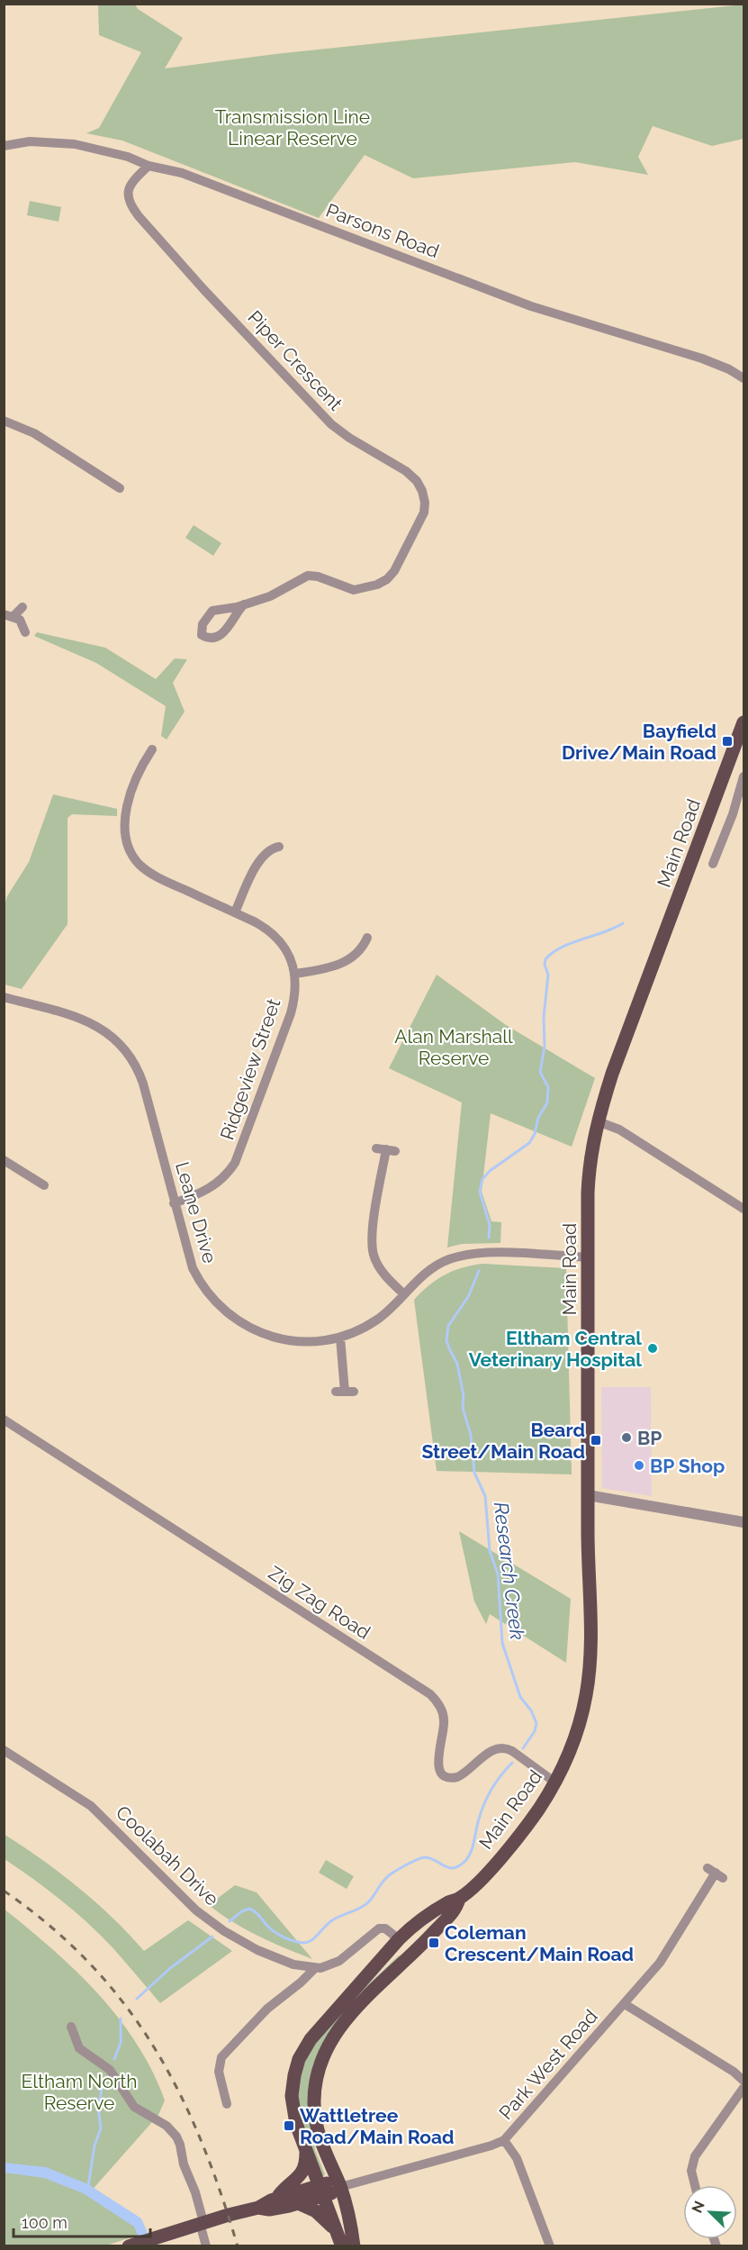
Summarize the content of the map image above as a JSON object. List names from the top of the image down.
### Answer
{
  "streets": {
    "main road": ["Main Road"],
    "street": [
      "Parsons Road",
      "Piper Crescent",
      "Ridgeview Street",
      "Leane Drive",
      "Zig Zag Road",
      "Coolabah Drive",
      "Park West Road"
    ]
  },
  "crossings": [
    ["Parsons Road", "Piper Crescent"],
    ["Main Road", "Leane Drive"],
    ["Main Road", "Zig Zag Road"],
    ["Main Road", "Park West Road"],
    ["Ridgeview Street", "Leane Drive"]
  ],
  "water": ["Research Creek"],
  "parks": ["Transmission Line Linear Reserve", "Alan Marshall Reserve", "Eltham North Reserve"],
  "places": {
    "transit": [
      "Bayfield Drive/Main Road",
      "Beard Street/Main Road",
      "Coleman Crescent/Main Road",
      "Wattletree Road/Main Road"
    ],
    "other": ["Eltham Central Veterinary Hospital", "BP", "BP Shop"]
  },
  "scale_bar": "100 m",
  "north": "top left"
}
